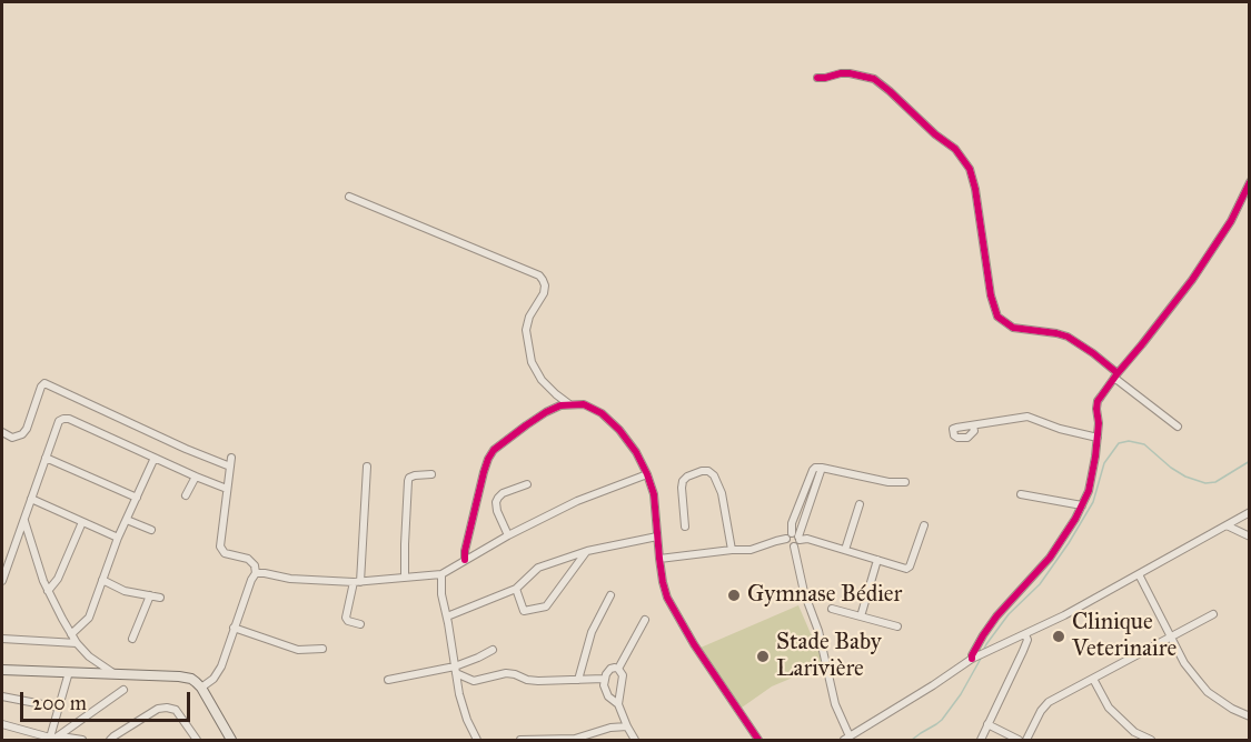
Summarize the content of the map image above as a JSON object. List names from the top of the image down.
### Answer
{
  "places": ["Gymnase Bédier", "Clinique Veterinaire", "Stade Baby Larivière"],
  "scale_bar": "200 m"
}
